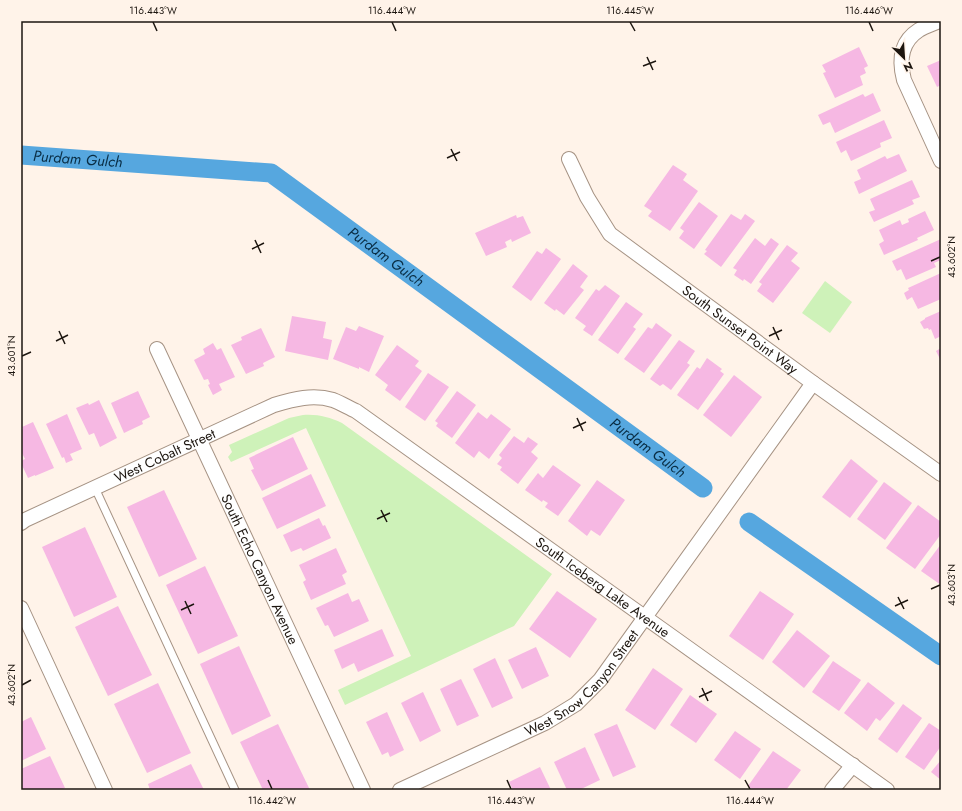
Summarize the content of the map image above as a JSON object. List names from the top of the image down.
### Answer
{
  "streets": {
    "street": [
      "South Sunset Point Way",
      "West Cobalt Street",
      "South Echo Canyon Avenue",
      "South Iceberg Lake Avenue",
      "West Snow Canyon Street"
    ]
  },
  "crossings": [
    ["South Sunset Point Way", "West Snow Canyon Street"],
    ["West Cobalt Street", "South Echo Canyon Avenue"],
    ["West Cobalt Street", "South Iceberg Lake Avenue"],
    ["South Iceberg Lake Avenue", "West Snow Canyon Street"]
  ],
  "water": ["Purdam Gulch"],
  "north": "bottom right",
  "coordinates": [
    "116.443°W",
    "116.444°W",
    "116.445°W",
    "116.446°W",
    "43.602°N",
    "43.601°N",
    "43.603°N",
    "116.442°W"
  ]
}
